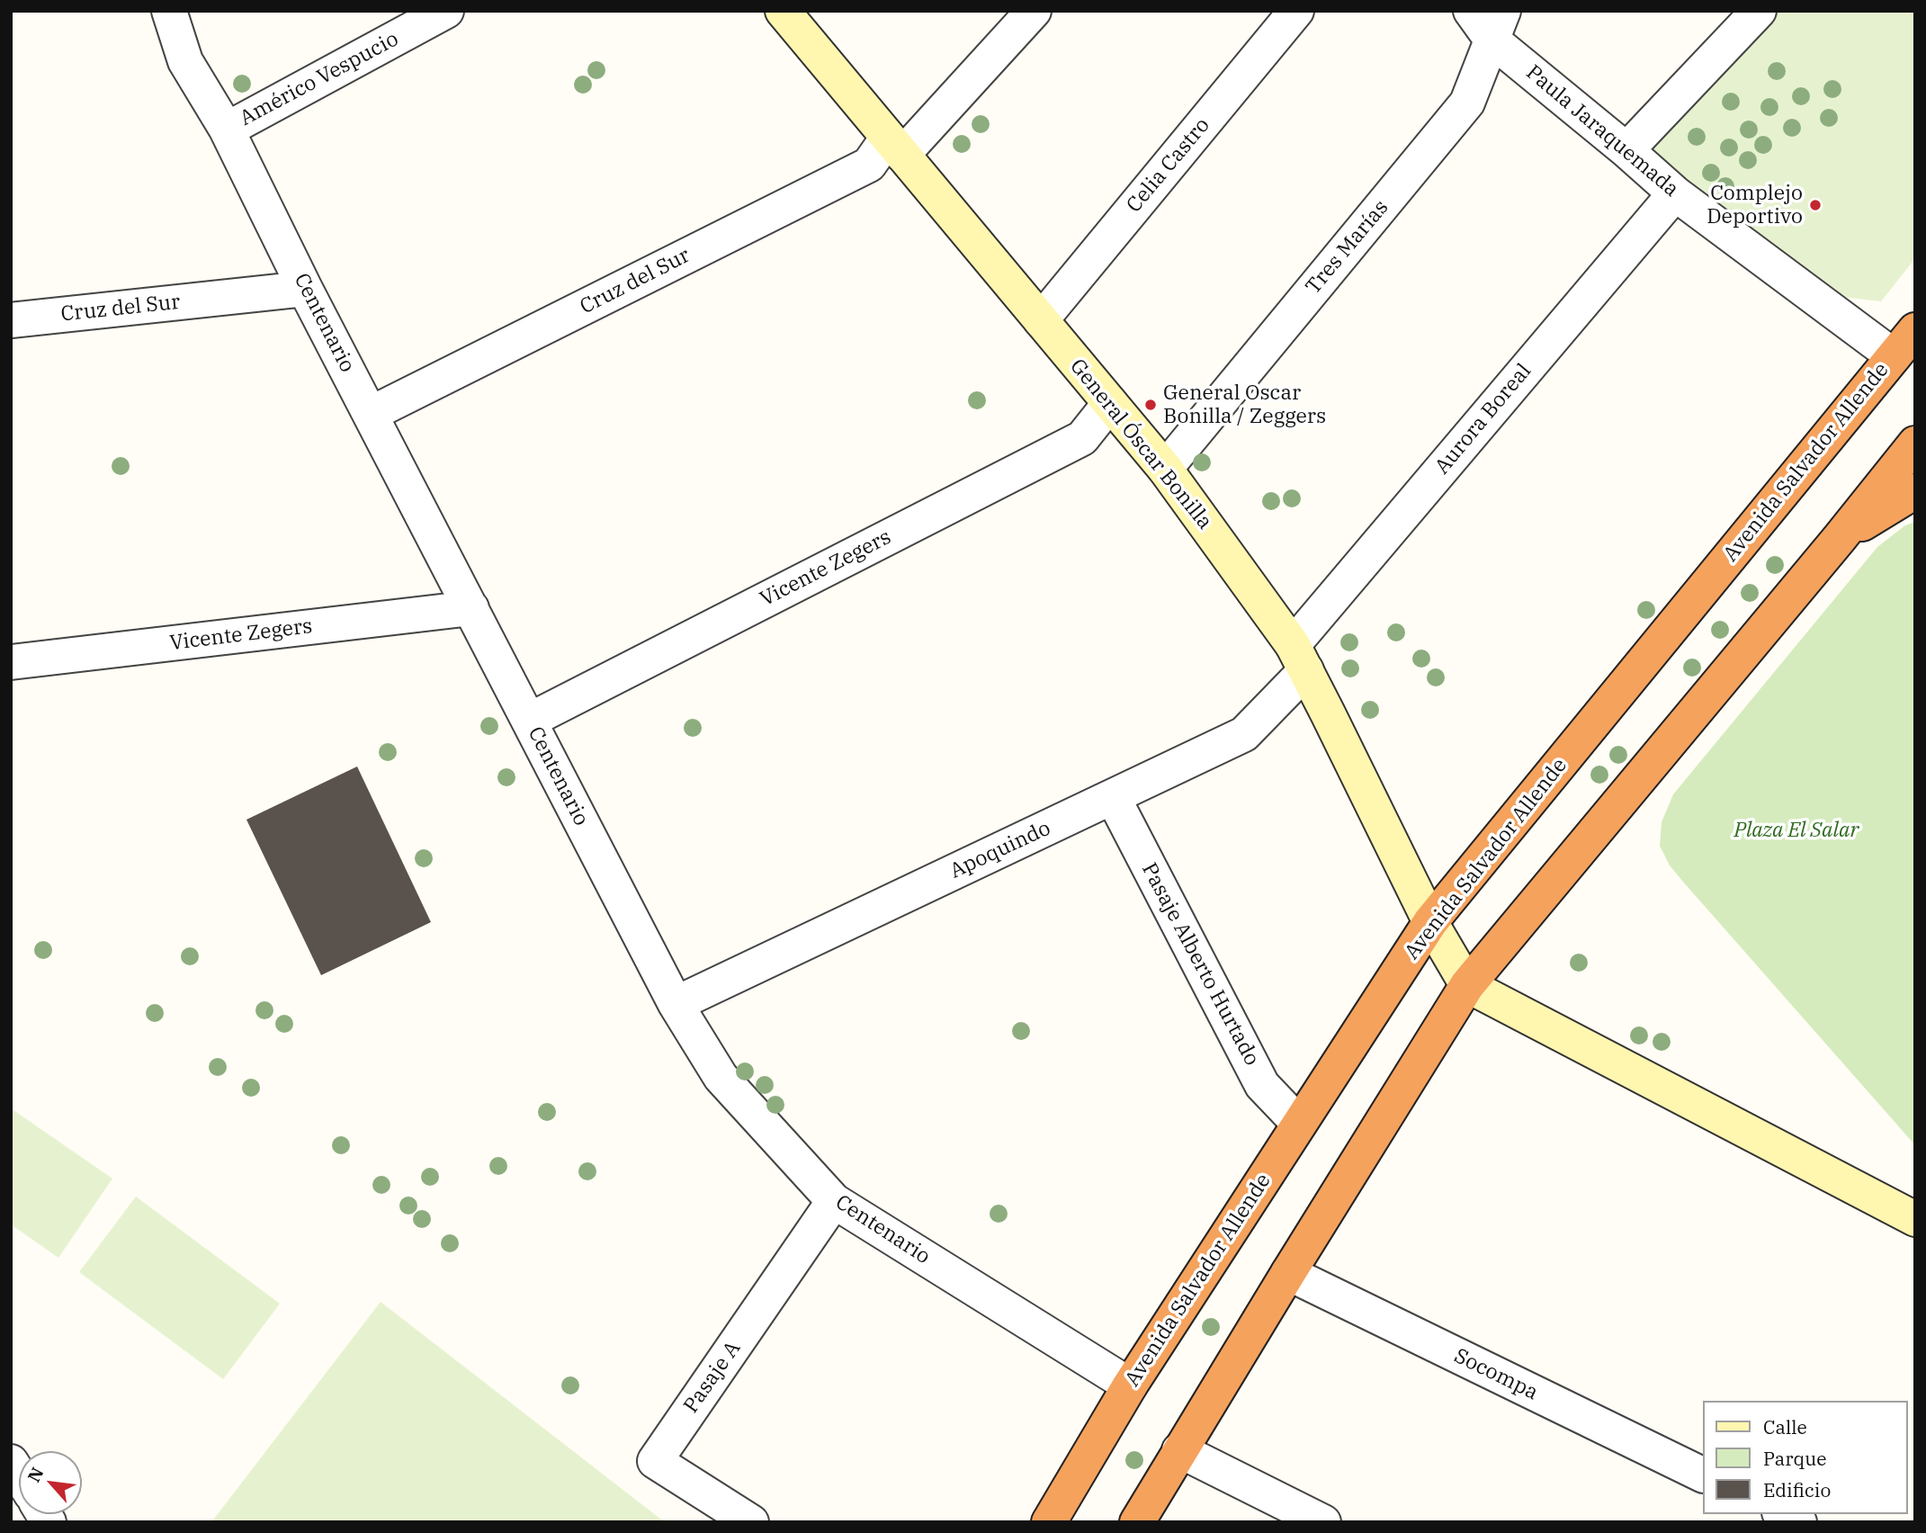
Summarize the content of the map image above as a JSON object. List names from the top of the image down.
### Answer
{
  "streets": {
    "highway": ["Avenida Salvador Allende"],
    "main road": ["General Óscar Bonilla"],
    "street": [
      "Américo Vespucio",
      "Paula Jaraquemada",
      "Celia Castro",
      "Tres Marías",
      "Cruz del Sur",
      "Centenario",
      "Aurora Boreal",
      "Vicente Zegers",
      "Apoquindo",
      "Pasaje Alberto Hurtado",
      "Socompa",
      "Pasaje A"
    ]
  },
  "crossings": [
    ["Américo Vespucio", "Centenario"],
    ["Paula Jaraquemada", "Tres Marías"],
    ["Paula Jaraquemada", "Aurora Boreal"],
    ["Paula Jaraquemada", "Avenida Salvador Allende"],
    ["Celia Castro", "General Óscar Bonilla"],
    ["Tres Marías", "General Óscar Bonilla"],
    ["Cruz del Sur", "Centenario"],
    ["Cruz del Sur", "General Óscar Bonilla"],
    ["Centenario", "Avenida Salvador Allende"],
    ["Centenario", "Vicente Zegers"],
    ["Centenario", "Apoquindo"],
    ["Centenario", "Pasaje A"],
    ["Aurora Boreal", "General Óscar Bonilla"],
    ["Aurora Boreal", "Apoquindo"],
    ["General Óscar Bonilla", "Avenida Salvador Allende"],
    ["General Óscar Bonilla", "Vicente Zegers"],
    ["General Óscar Bonilla", "Apoquindo"],
    ["Avenida Salvador Allende", "Pasaje Alberto Hurtado"],
    ["Apoquindo", "Pasaje Alberto Hurtado"]
  ],
  "parks": ["Plaza El Salar"],
  "places": ["Complejo Deportivo", "General Oscar Bonilla / Zeggers"],
  "legend": ["Calle", "Parque", "Edificio"],
  "north": "top left"
}
